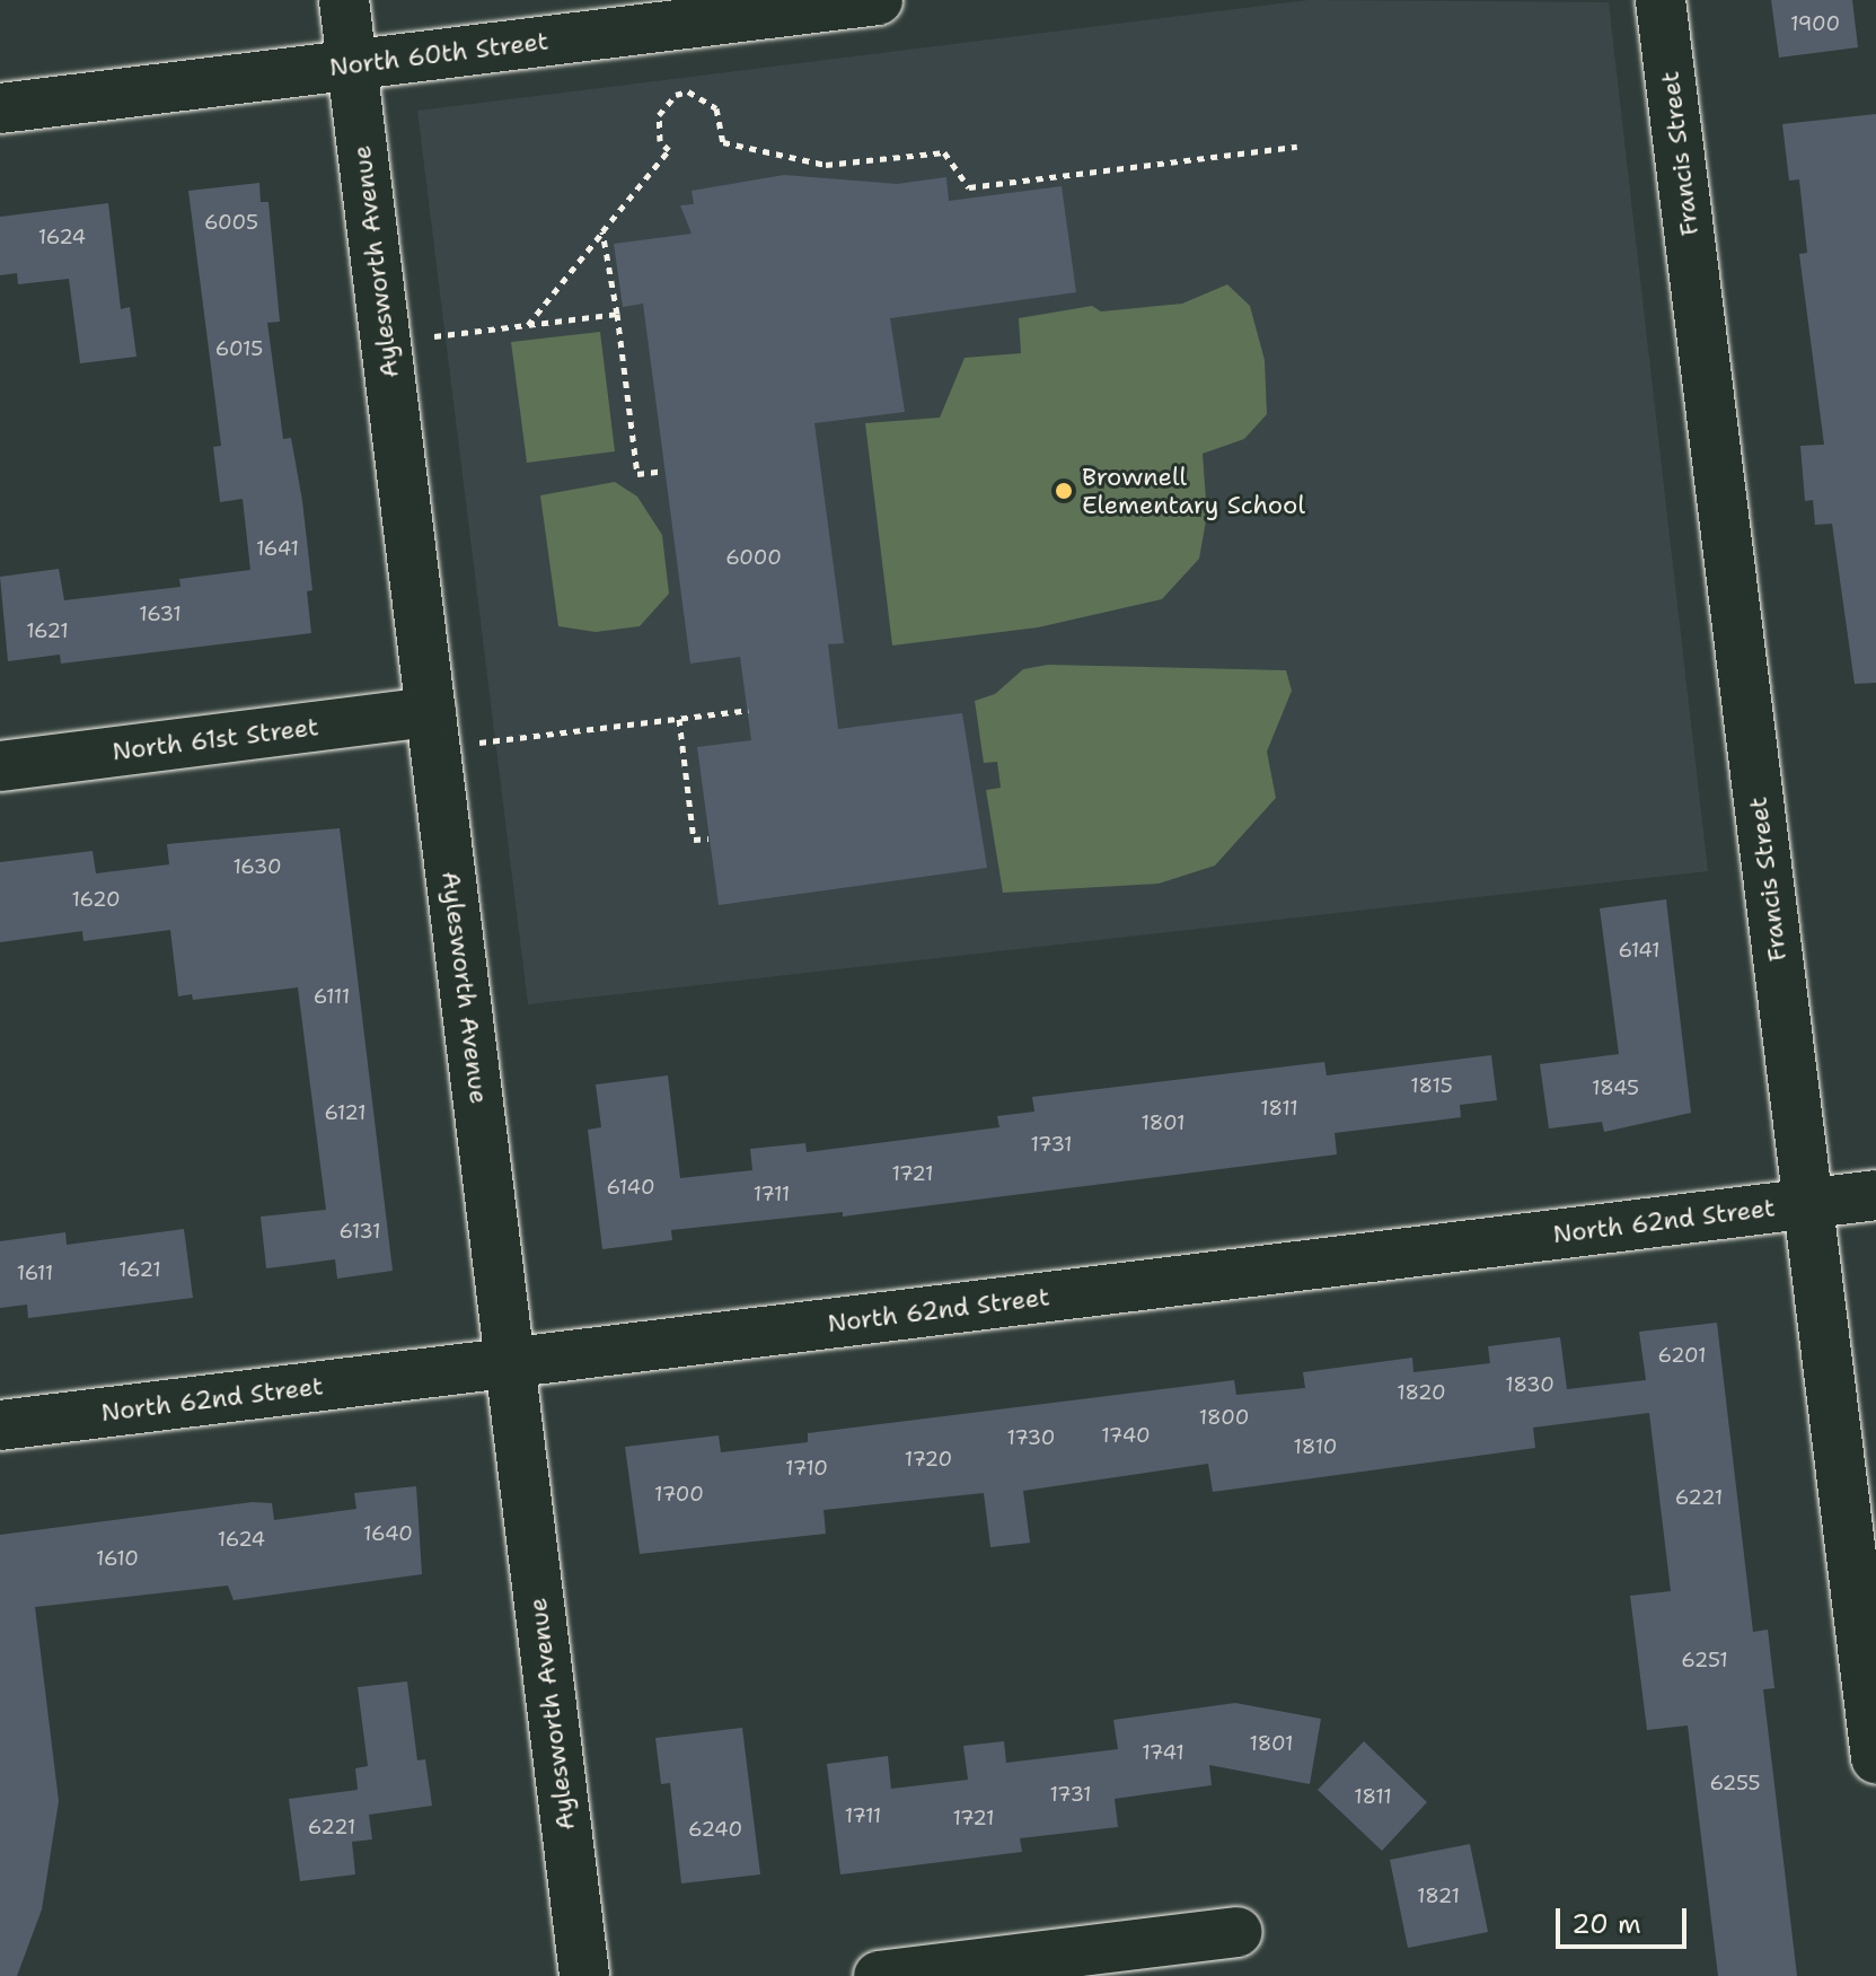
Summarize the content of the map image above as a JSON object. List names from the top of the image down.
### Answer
{
  "streets": {
    "street": [
      "North 60th Street",
      "Francis Street",
      "Aylesworth Avenue",
      "North 61st Street",
      "North 62nd Street"
    ]
  },
  "crossings": [
    ["North 60th Street", "Aylesworth Avenue"],
    ["Francis Street", "North 62nd Street"],
    ["Aylesworth Avenue", "North 61st Street"],
    ["Aylesworth Avenue", "North 62nd Street"]
  ],
  "places": ["Brownell Elementary School"],
  "house_numbers": [
    "1900",
    "6005",
    "1624",
    "6015",
    "1641",
    "6000",
    "1631",
    "1621",
    "1630",
    "1620",
    "6141",
    "6111",
    "1815",
    "1845",
    "1811",
    "6121",
    "1801",
    "1731",
    "1721",
    "6140",
    "1711",
    "6131",
    "1621",
    "1611",
    "6201",
    "1830",
    "1820",
    "1800",
    "1740",
    "1730",
    "1810",
    "1720",
    "1710",
    "1700",
    "6221",
    "1640",
    "1624",
    "1610",
    "6251",
    "1801",
    "1741",
    "6255",
    "1731",
    "1811",
    "1711",
    "1721",
    "6221",
    "6240",
    "1821"
  ],
  "scale_bar": "20 m"
}
